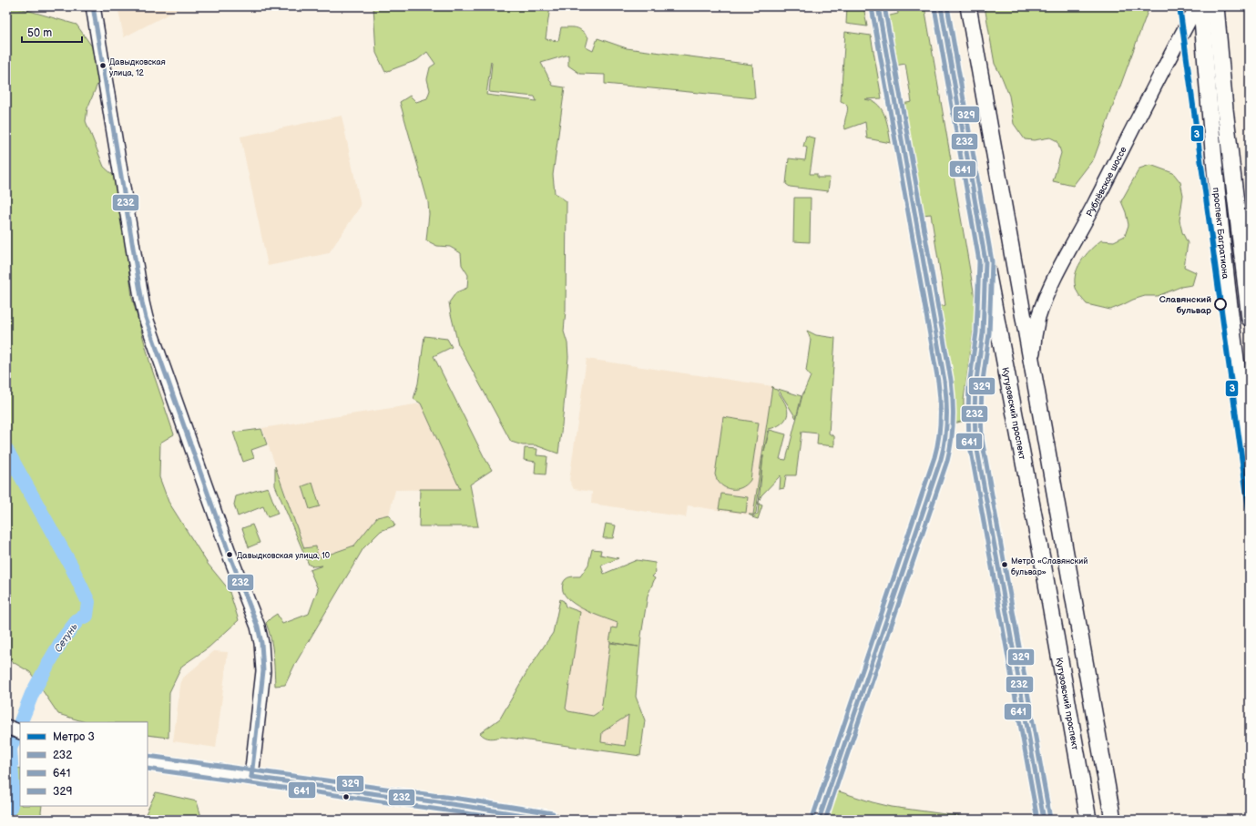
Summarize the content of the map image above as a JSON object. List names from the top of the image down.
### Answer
{
  "streets": {
    "main road": ["проспект Багратиона", "Кутузовский проспект"],
    "street": ["Рублёвское шоссе"]
  },
  "water": ["Сетунь"],
  "places": [
    "Давыдковская улица, 12",
    "Славянский бульвар",
    "Давыдковская улица, 10",
    "Метро «Славянский бульвар»"
  ],
  "lines": [
    "metro line 3",
    "transit line 232",
    "transit line 641",
    "transit line 329"
  ],
  "legend": [
    "Метро 3",
    "232",
    "641",
    "329"
  ],
  "scale_bar": "50 m"
}
